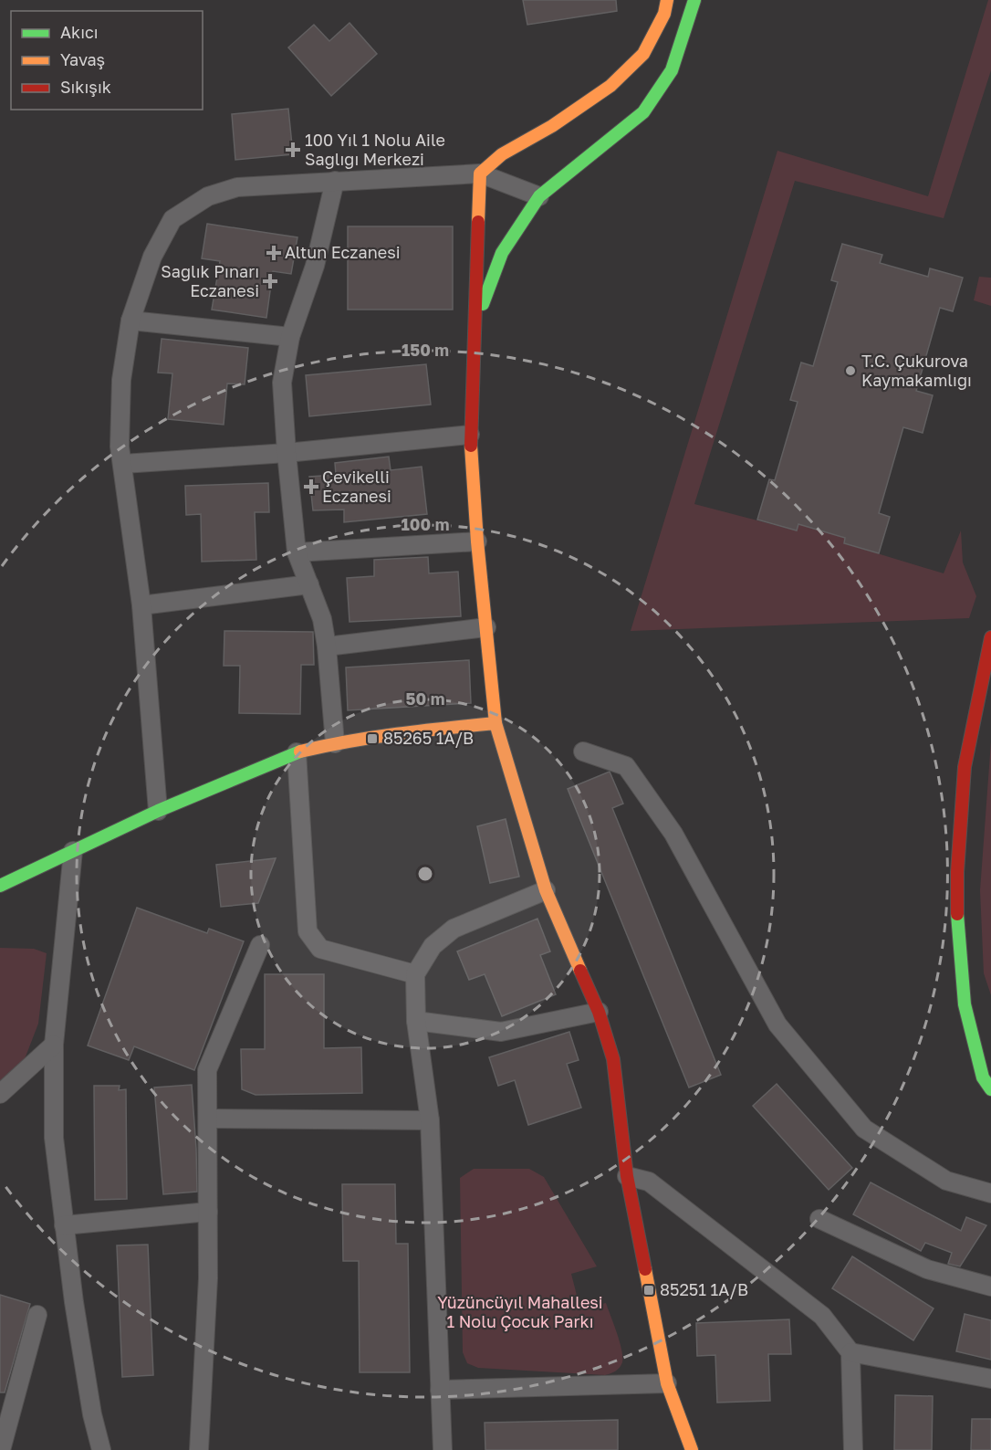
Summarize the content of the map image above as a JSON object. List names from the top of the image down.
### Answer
{
  "parks": ["Yüzüncüyıl Mahallesi 1 Nolu Çocuk Parkı"],
  "places": {
    "health": [
      "100 Yıl 1 Nolu Aile Saglıgı Merkezi",
      "Altun Eczanesi",
      "Sağlık Pınarı Eczanesi",
      "Çevikelli Eczanesi"
    ],
    "other": ["T.C. Çukurova Kaymakamlığı"],
    "transit": ["85265 1A/B", "85251 1A/B"]
  },
  "legend": ["Akıcı", "Yavaş", "Sıkışık"],
  "rings": ["150 m", "100 m", "50 m"]
}
